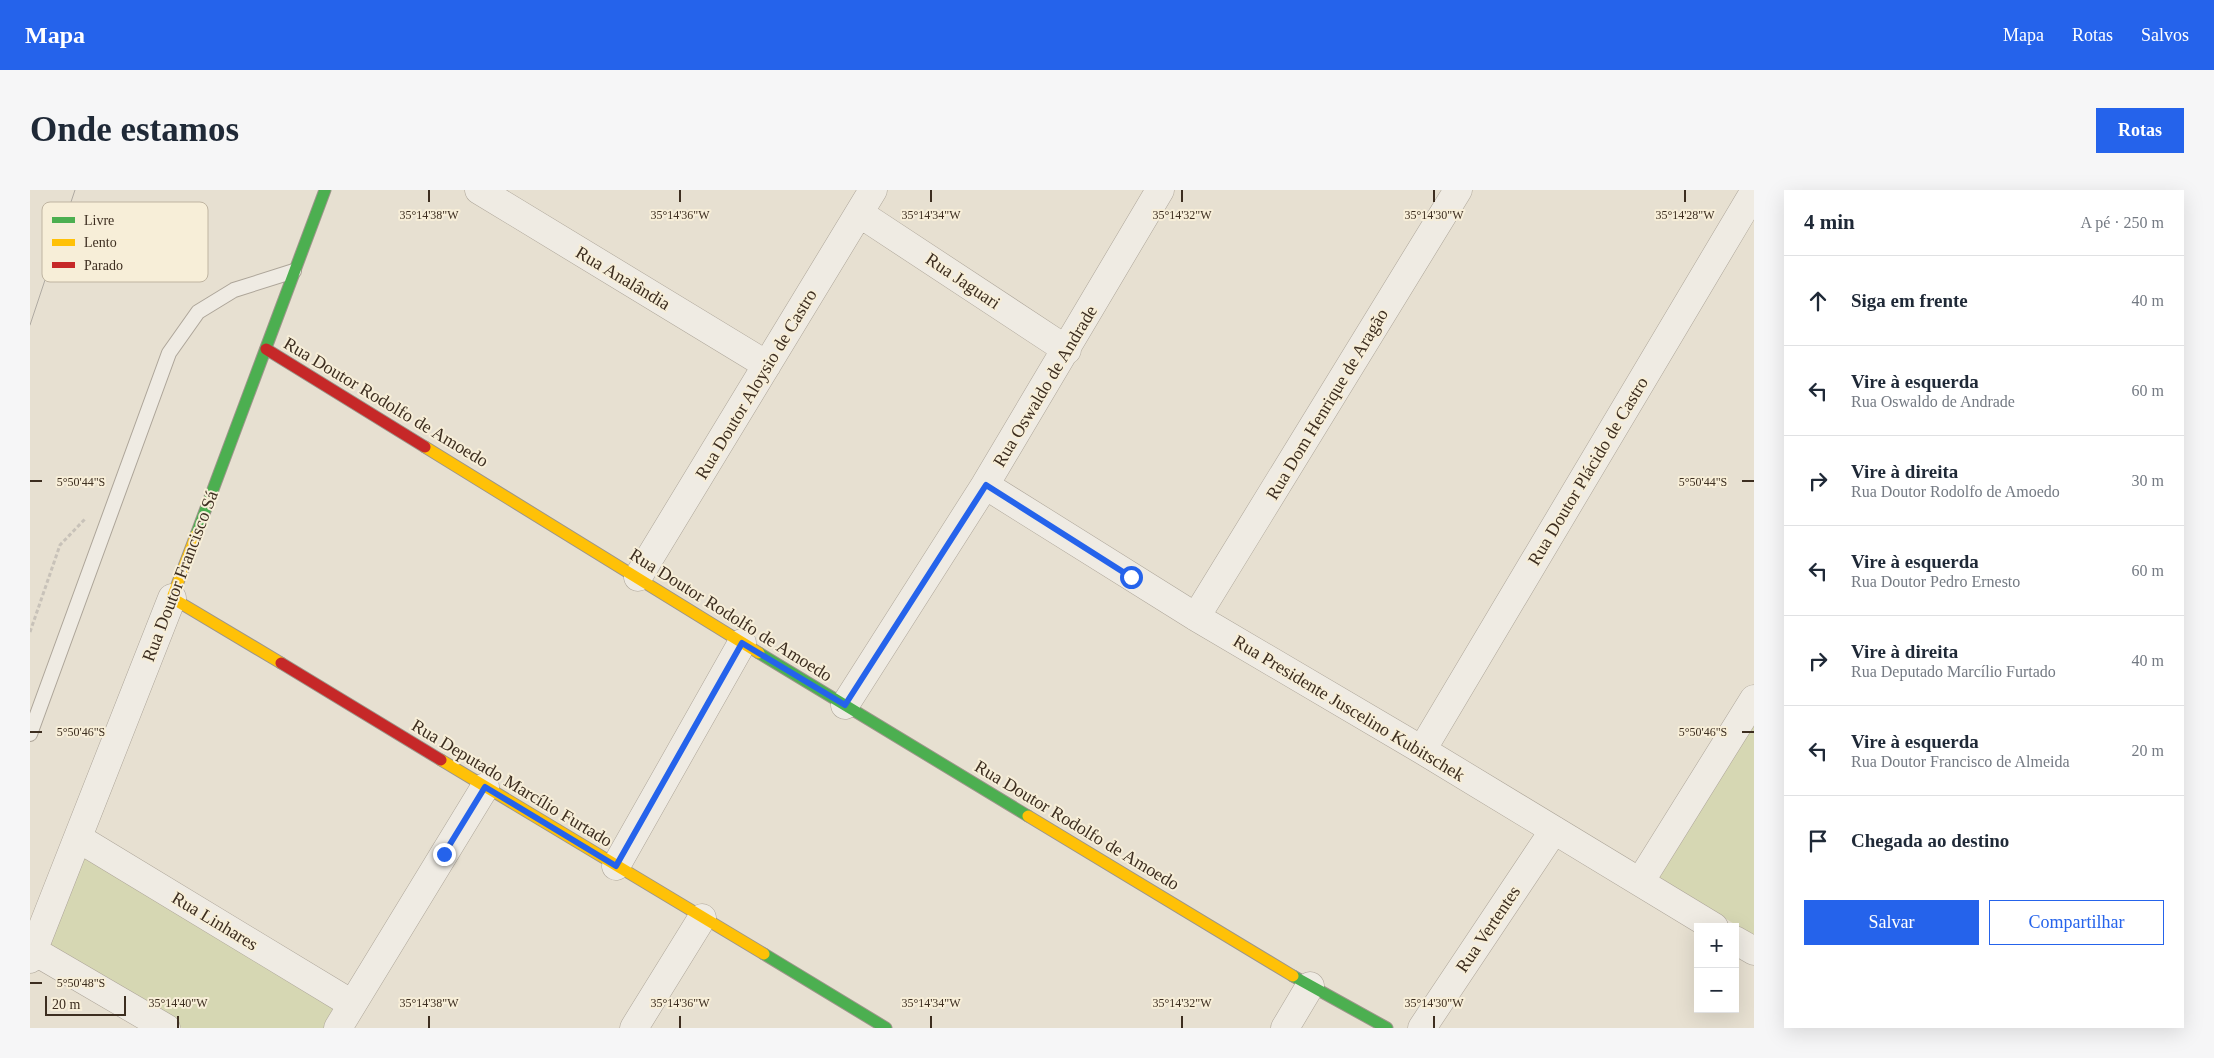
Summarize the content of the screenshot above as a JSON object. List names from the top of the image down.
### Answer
{
  "streets": {
    "street": [
      "Rua Analândia",
      "Rua Jaguari",
      "Rua Doutor Aloysio de Castro",
      "Rua Oswaldo de Andrade",
      "Rua Doutor Rodolfo de Amoedo",
      "Rua Dom Henrique de Aragão",
      "Rua Doutor Plácido de Castro",
      "Rua Doutor Francisco Sá",
      "Rua Presidente Juscelino Kubitschek",
      "Rua Deputado Marcílio Furtado",
      "Rua Linhares",
      "Rua Vertentes"
    ]
  },
  "crossings": [
    ["Rua Analândia", "Rua Doutor Aloysio de Castro"],
    ["Rua Jaguari", "Rua Doutor Aloysio de Castro"],
    ["Rua Jaguari", "Rua Oswaldo de Andrade"],
    ["Rua Doutor Aloysio de Castro", "Rua Doutor Rodolfo de Amoedo"],
    ["Rua Oswaldo de Andrade", "Rua Doutor Rodolfo de Amoedo"],
    ["Rua Oswaldo de Andrade", "Rua Presidente Juscelino Kubitschek"],
    ["Rua Doutor Rodolfo de Amoedo", "Rua Doutor Francisco Sá"],
    ["Rua Dom Henrique de Aragão", "Rua Presidente Juscelino Kubitschek"],
    ["Rua Doutor Plácido de Castro", "Rua Presidente Juscelino Kubitschek"],
    ["Rua Doutor Francisco Sá", "Rua Deputado Marcílio Furtado"],
    ["Rua Doutor Francisco Sá", "Rua Linhares"],
    ["Rua Presidente Juscelino Kubitschek", "Rua Vertentes"]
  ],
  "legend": ["Livre", "Lento", "Parado"],
  "scale_bar": "20 m",
  "page": {
    "header": "Mapa",
    "nav": ["Mapa", "Rotas", "Salvos"],
    "buttons": [
      "Rotas",
      ["Salvar", "Compartilhar"]
    ],
    "title": "Onde estamos",
    "heading": ["4 min", "A pé · 250 m"],
    "list": [
      ["Siga em frente", "40 m"],
      ["Vire à esquerda", "Rua Oswaldo de Andrade", "60 m"],
      ["Vire à direita", "Rua Doutor Rodolfo de Amoedo", "30 m"],
      ["Vire à esquerda", "Rua Doutor Pedro Ernesto", "60 m"],
      ["Vire à direita", "Rua Deputado Marcílio Furtado", "40 m"],
      ["Vire à esquerda", "Rua Doutor Francisco de Almeida", "20 m"],
      "Chegada ao destino"
    ],
    "map_buttons": ["+", "−"],
    "scale": "20 m"
  },
  "coordinates": [
    "35°14'38\"W",
    "35°14'36\"W",
    "35°14'34\"W",
    "35°14'32\"W",
    "35°14'30\"W",
    "35°14'28\"W",
    "5°50'44\"S",
    "5°50'46\"S",
    "5°50'48\"S",
    "35°14'40\"W"
  ]
}
